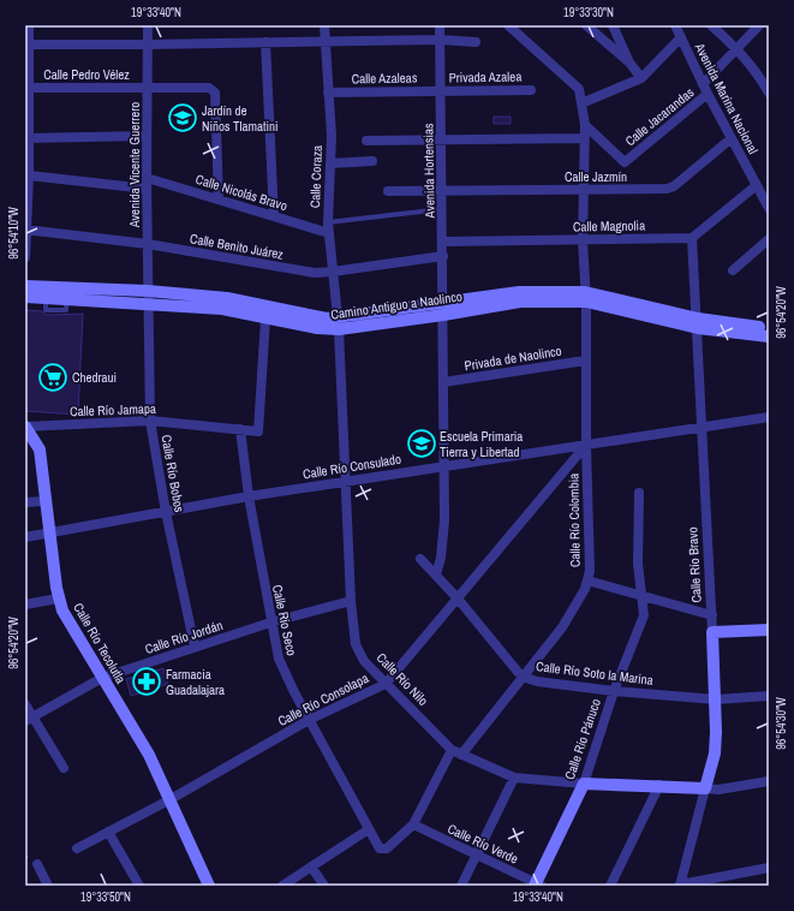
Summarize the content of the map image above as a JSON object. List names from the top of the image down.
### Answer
{
  "streets": {
    "main road": [
      "Camino Antiguo a Naolinco",
      "Calle Río Bravo",
      "Calle Río Tecolutla",
      "Calle Río Nilo",
      "Calle Río Pánuco"
    ],
    "street": [
      "Calle Pedro Vélez",
      "Privada Azalea",
      "Calle Azaleas",
      "Avenida Marina Nacional",
      "Calle Jacarandas",
      "Avenida Vicente Guerrero",
      "Avenida Hortensias",
      "Calle Coraza",
      "Calle Jazmín",
      "Calle Nicolás Bravo",
      "Calle Magnolia",
      "Calle Benito Juárez",
      "Privada de Naolinco",
      "Calle Río Jamapa",
      "Calle Río Consulado",
      "Calle Río Bobos",
      "Calle Río Colombia",
      "Calle Río Seco",
      "Calle Río Jordán",
      "Calle Río Soto la Marina",
      "Calle Río Consolapa",
      "Calle Río Verde"
    ]
  },
  "crossings": [
    ["Calle Pedro Vélez", "Avenida Vicente Guerrero"],
    ["Calle Pedro Vélez", "Calle Nicolás Bravo"],
    ["Privada Azalea", "Calle Azaleas"],
    ["Privada Azalea", "Avenida Hortensias"],
    ["Calle Azaleas", "Avenida Hortensias"],
    ["Calle Azaleas", "Calle Coraza"],
    ["Avenida Marina Nacional", "Calle Jacarandas"],
    ["Avenida Marina Nacional", "Calle Jazmín"],
    ["Calle Jacarandas", "Calle Río Colombia"],
    ["Avenida Vicente Guerrero", "Calle Nicolás Bravo"],
    ["Avenida Vicente Guerrero", "Calle Benito Juárez"],
    ["Avenida Vicente Guerrero", "Camino Antiguo a Naolinco"],
    ["Avenida Vicente Guerrero", "Calle Río Bobos"],
    ["Avenida Hortensias", "Calle Jazmín"],
    ["Avenida Hortensias", "Calle Magnolia"],
    ["Avenida Hortensias", "Calle Benito Juárez"],
    ["Avenida Hortensias", "Camino Antiguo a Naolinco"],
    ["Calle Coraza", "Calle Nicolás Bravo"],
    ["Calle Coraza", "Calle Benito Juárez"],
    ["Calle Coraza", "Camino Antiguo a Naolinco"],
    ["Calle Coraza", "Calle Río Nilo"],
    ["Calle Jazmín", "Calle Río Colombia"],
    ["Calle Magnolia", "Calle Río Colombia"],
    ["Calle Magnolia", "Calle Río Bravo"],
    ["Camino Antiguo a Naolinco", "Calle Río Jamapa"],
    ["Camino Antiguo a Naolinco", "Calle Río Bobos"],
    ["Camino Antiguo a Naolinco", "Calle Río Colombia"],
    ["Camino Antiguo a Naolinco", "Calle Río Bravo"],
    ["Camino Antiguo a Naolinco", "Calle Río Nilo"],
    ["Privada de Naolinco", "Calle Río Colombia"],
    ["Calle Río Jamapa", "Calle Río Bobos"],
    ["Calle Río Jamapa", "Calle Río Seco"],
    ["Calle Río Jamapa", "Calle Río Tecolutla"],
    ["Calle Río Consulado", "Calle Río Bobos"],
    ["Calle Río Consulado", "Calle Río Colombia"],
    ["Calle Río Consulado", "Calle Río Bravo"],
    ["Calle Río Consulado", "Calle Río Seco"],
    ["Calle Río Consulado", "Calle Río Tecolutla"],
    ["Calle Río Consulado", "Calle Río Nilo"],
    ["Calle Río Consulado", "Calle Río Consolapa"],
    ["Calle Río Bobos", "Calle Río Jordán"],
    ["Calle Río Colombia", "Calle Río Soto la Marina"],
    ["Calle Río Colombia", "Calle Río Nilo"],
    ["Calle Río Colombia", "Calle Río Consolapa"],
    ["Calle Río Bravo", "Calle Río Soto la Marina"],
    ["Calle Río Bravo", "Calle Río Nilo"],
    ["Calle Río Seco", "Calle Río Jordán"],
    ["Calle Río Seco", "Calle Río Consolapa"],
    ["Calle Río Seco", "Calle Río Verde"],
    ["Calle Río Jordán", "Calle Río Tecolutla"],
    ["Calle Río Jordán", "Calle Río Nilo"],
    ["Calle Río Tecolutla", "Calle Río Consolapa"],
    ["Calle Río Soto la Marina", "Calle Río Consolapa"],
    ["Calle Río Soto la Marina", "Calle Río Pánuco"],
    ["Calle Río Nilo", "Calle Río Consolapa"],
    ["Calle Río Nilo", "Calle Río Pánuco"],
    ["Calle Río Pánuco", "Calle Río Verde"]
  ],
  "places": {
    "school or university": ["Jardín de Niños Tlamatini", "Escuela Primaria Tierra y Libertad"],
    "supermarket": ["Chedraui"],
    "pharmacy": ["Farmacia Guadalajara"]
  },
  "coordinates": [
    "19°33'40\"N",
    "19°33'30\"N",
    "96°54'10\"W",
    "96°54'20\"W",
    "96°54'30\"W",
    "19°33'50\"N"
  ]
}
